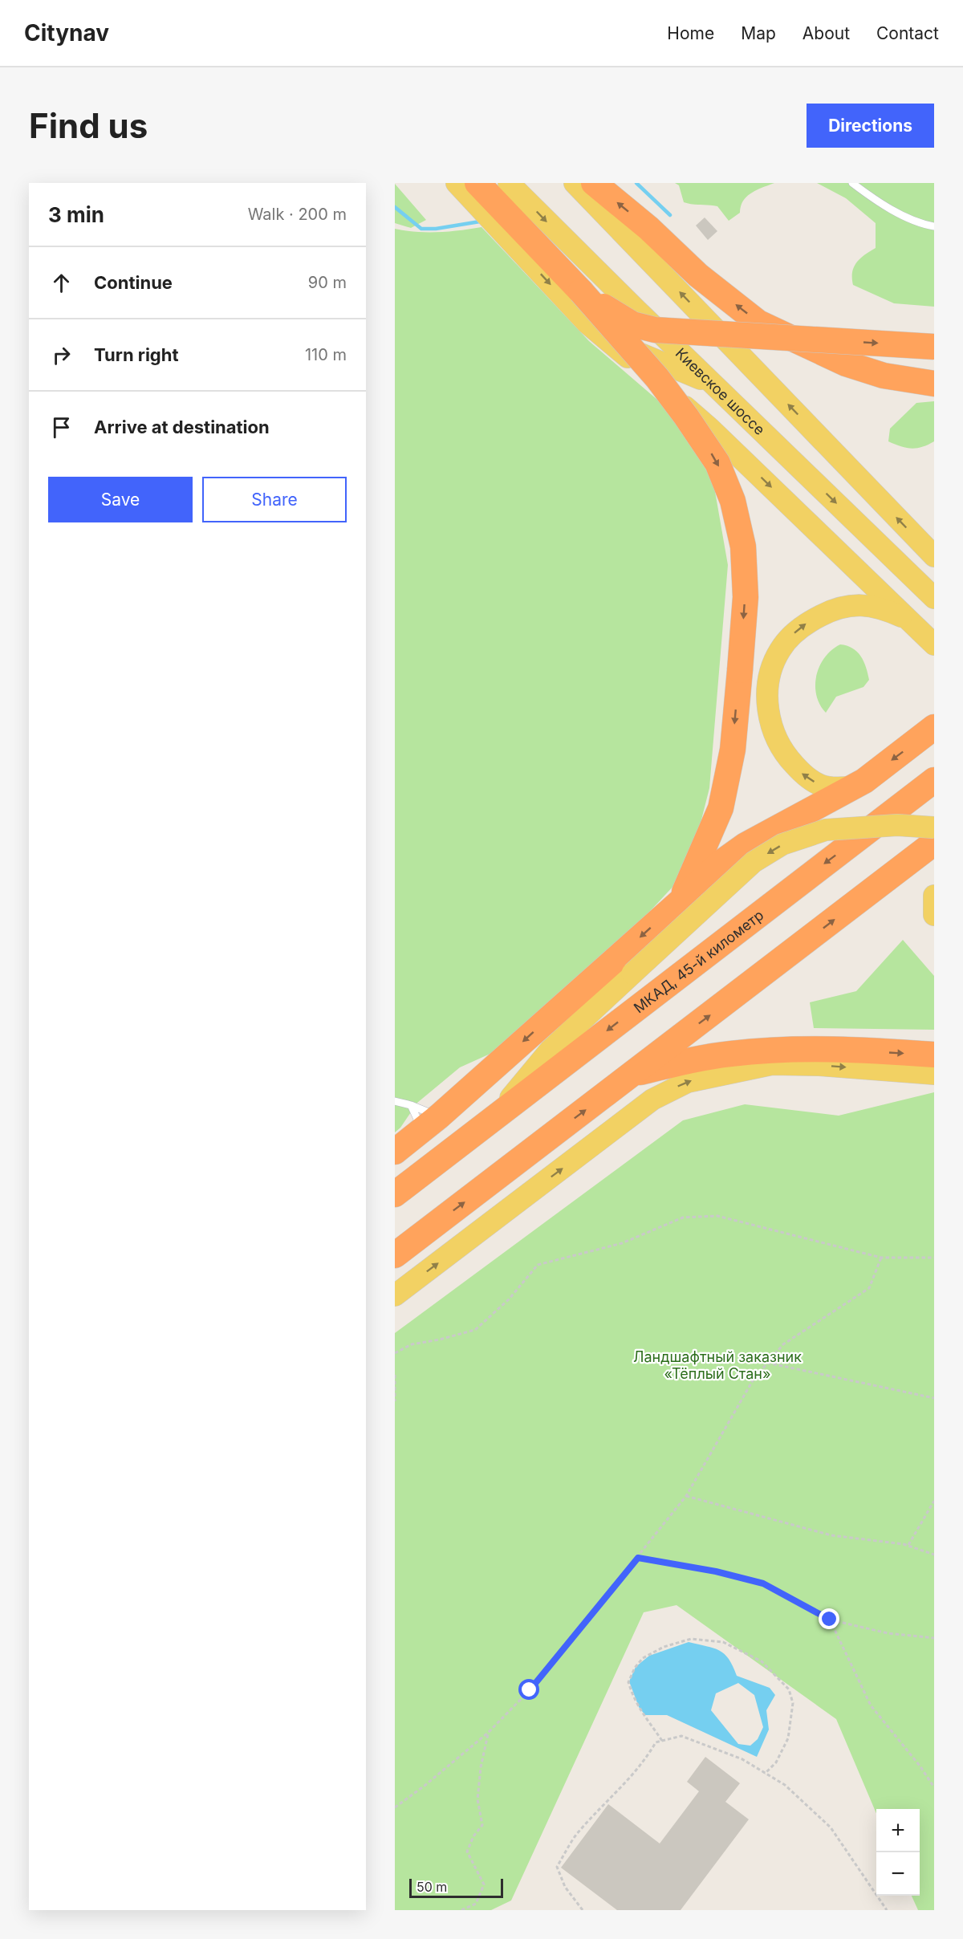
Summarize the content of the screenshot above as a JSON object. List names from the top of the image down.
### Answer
{
  "streets": {
    "highway": ["МКАД, 45-й километр"],
    "main road": ["Киевское шоссе"]
  },
  "parks": ["Ландшафтный заказник «Тёплый Стан»"],
  "scale_bar": "50 m",
  "page": {
    "header": "Citynav",
    "nav": [
      "Home",
      "Map",
      "About",
      "Contact"
    ],
    "buttons": [
      "Directions",
      ["Save", "Share"]
    ],
    "title": "Find us",
    "heading": ["3 min", "Walk · 200 m"],
    "list": [
      ["Continue", "90 m"],
      ["Turn right", "110 m"],
      "Arrive at destination"
    ],
    "map_buttons": ["+", "−"],
    "scale": "50 m"
  }
}
